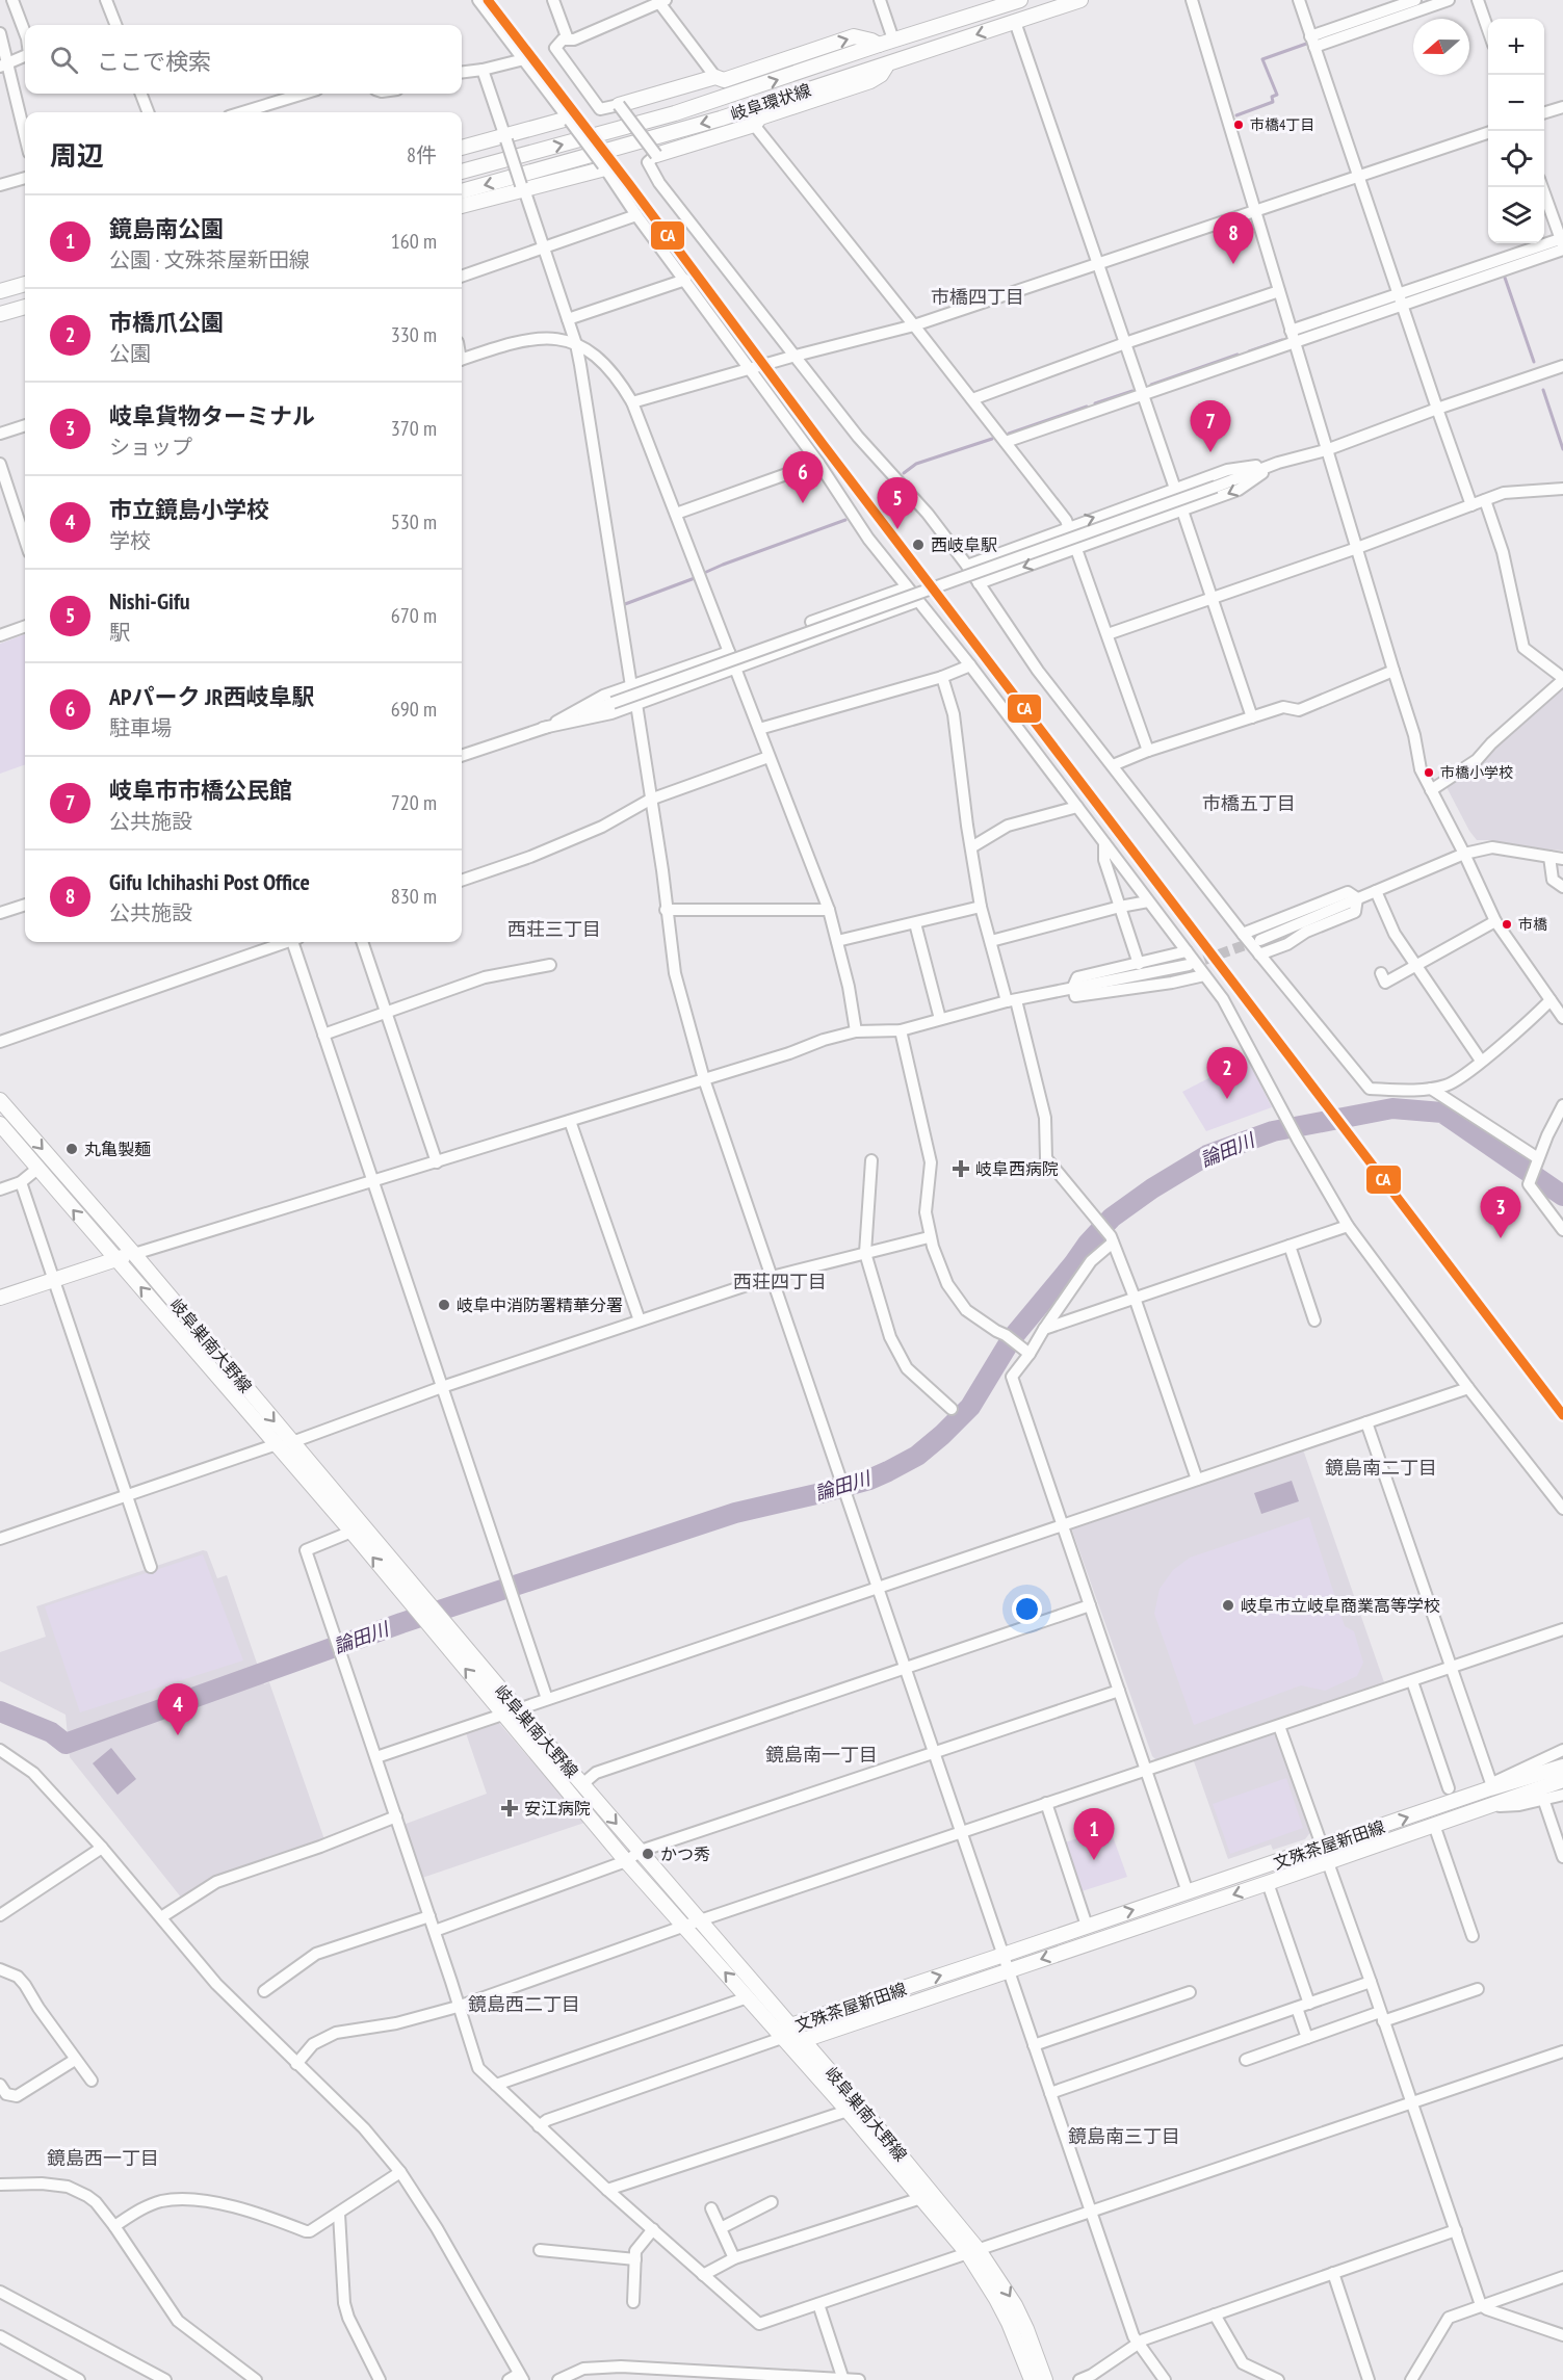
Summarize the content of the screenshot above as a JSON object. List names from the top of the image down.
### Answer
{
  "streets": {
    "main road": ["岐阜環状線", "岐阜巣南大野線", "文殊茶屋新田線"]
  },
  "crossings": [
    ["岐阜巣南大野線", "文殊茶屋新田線"]
  ],
  "districts": [
    "市橋四丁目",
    "市橋五丁目",
    "西荘三丁目",
    "西荘四丁目",
    "鏡島南二丁目",
    "鏡島南一丁目",
    "鏡島西二丁目",
    "鏡島南三丁目",
    "鏡島西一丁目"
  ],
  "water": ["論田川"],
  "places": {
    "other": [
      "市橋4丁目",
      "西岐阜駅",
      "市橋小学校",
      "市橋",
      "丸亀製麺",
      "岐阜中消防署精華分署",
      "岐阜市立岐阜商業高等学校",
      "かつ秀"
    ],
    "health": ["岐阜西病院", "安江病院"]
  },
  "lines": ["transit line CA"],
  "north": "left",
  "page": {
    "map_buttons": ["+", "−"],
    "search": "ここで検索",
    "heading": ["周辺", "8件"],
    "list": [
      {
        "mark": "1",
        "name": "鏡島南公園",
        "note": "公園 · 文殊茶屋新田線",
        "value": "160 m"
      },
      {
        "mark": "2",
        "name": "市橋爪公園",
        "note": "公園",
        "value": "330 m"
      },
      {
        "mark": "3",
        "name": "岐阜貨物ターミナル",
        "note": "ショップ",
        "value": "370 m"
      },
      {
        "mark": "4",
        "name": "市立鏡島小学校",
        "note": "学校",
        "value": "530 m"
      },
      {
        "mark": "5",
        "name": "Nishi-Gifu",
        "note": "駅",
        "value": "670 m"
      },
      {
        "mark": "6",
        "name": "APパーク JR西岐阜駅",
        "note": "駐車場",
        "value": "690 m"
      },
      {
        "mark": "7",
        "name": "岐阜市市橋公民館",
        "note": "公共施設",
        "value": "720 m"
      },
      {
        "mark": "8",
        "name": "Gifu Ichihashi Post Office",
        "note": "公共施設",
        "value": "830 m"
      }
    ],
    "pins": [
      "8",
      "7",
      "6",
      "5",
      "2",
      "3",
      "4",
      "1"
    ]
  }
}
